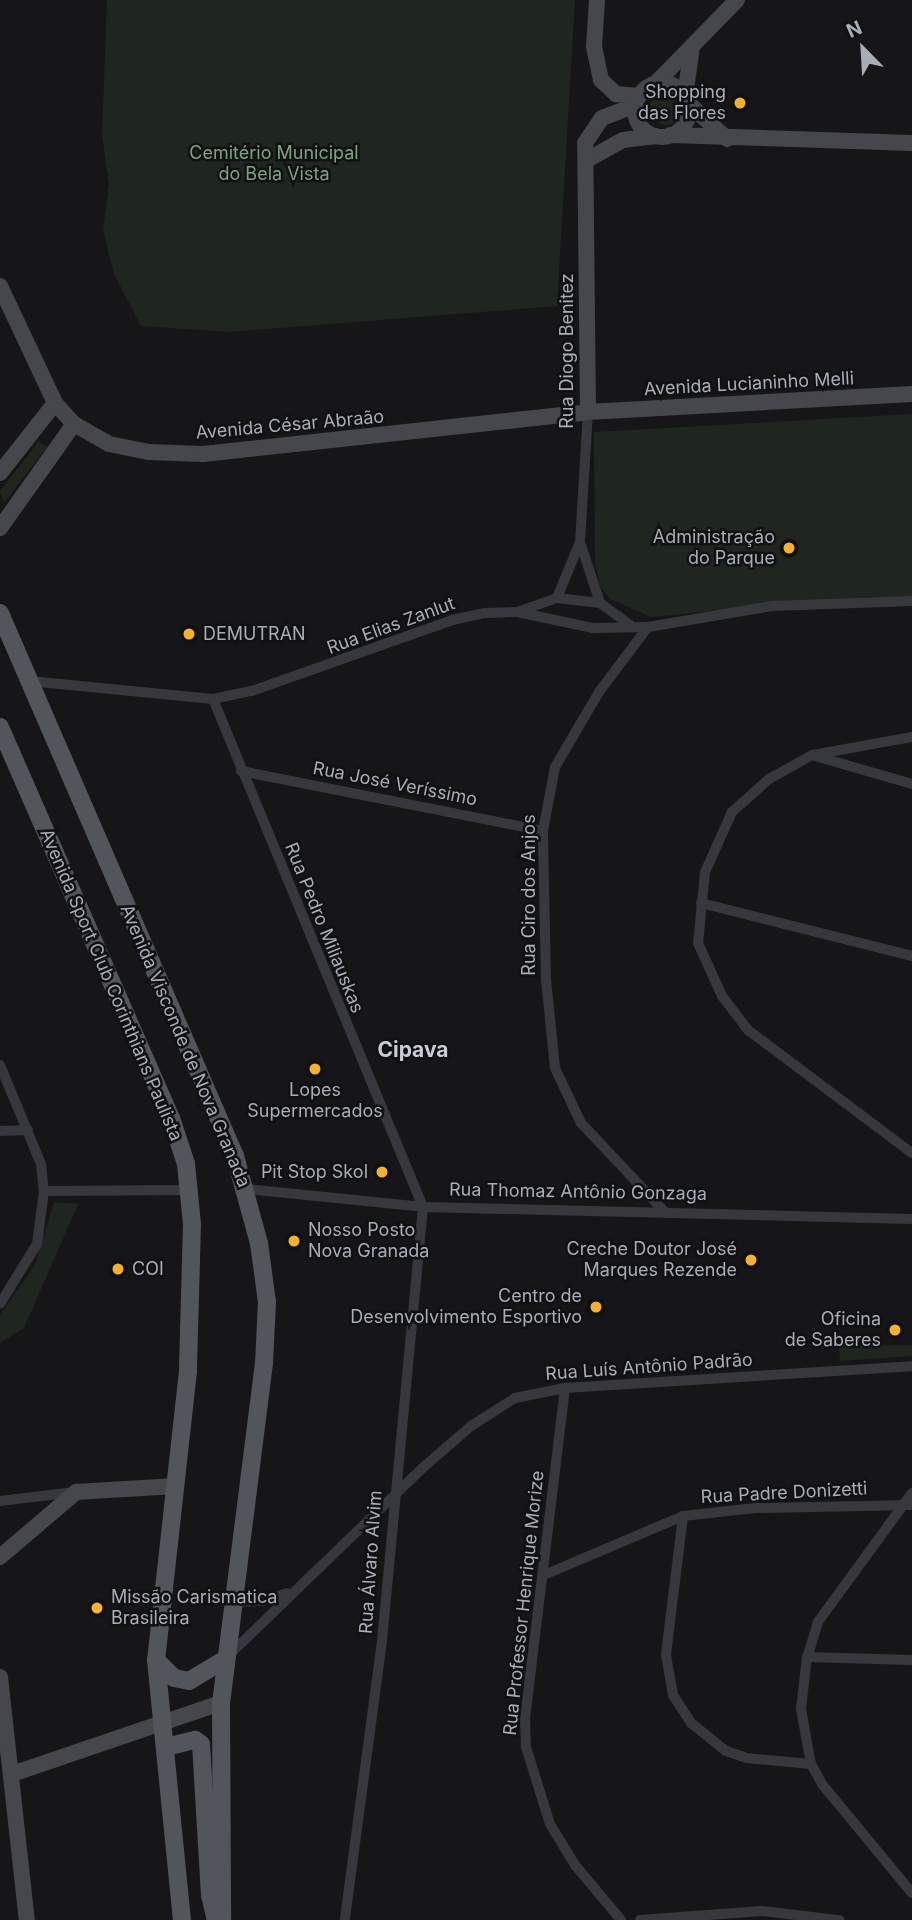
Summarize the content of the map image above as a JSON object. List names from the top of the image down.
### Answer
{
  "streets": {
    "main road": ["Avenida Sport Club Corinthians Paulista", "Avenida Visconde de Nova Granada"],
    "street": [
      "Rua Diogo Benitez",
      "Avenida Lucianinho Melli",
      "Avenida César Abraão",
      "Rua Elias Zanlut",
      "Rua José Veríssimo",
      "Rua Ciro dos Anjos",
      "Rua Pedro Miliauskas",
      "Rua Thomaz Antônio Gonzaga",
      "Rua Luís Antônio Padrão",
      "Rua Padre Donizetti",
      "Rua Álvaro Alvim",
      "Rua Professor Henrique Morize"
    ]
  },
  "crossings": [
    ["Rua Diogo Benitez", "Avenida Lucianinho Melli"],
    ["Rua Diogo Benitez", "Avenida César Abraão"],
    ["Rua Diogo Benitez", "Rua Elias Zanlut"],
    ["Avenida Lucianinho Melli", "Avenida César Abraão"],
    ["Rua Elias Zanlut", "Rua Ciro dos Anjos"],
    ["Rua Elias Zanlut", "Rua Pedro Miliauskas"],
    ["Rua Elias Zanlut", "Avenida Visconde de Nova Granada"],
    ["Rua José Veríssimo", "Rua Ciro dos Anjos"],
    ["Rua José Veríssimo", "Rua Pedro Miliauskas"],
    ["Rua Ciro dos Anjos", "Rua Thomaz Antônio Gonzaga"],
    ["Rua Pedro Miliauskas", "Rua Thomaz Antônio Gonzaga"],
    ["Rua Pedro Miliauskas", "Rua Álvaro Alvim"],
    ["Avenida Visconde de Nova Granada", "Rua Thomaz Antônio Gonzaga"],
    ["Avenida Visconde de Nova Granada", "Rua Luís Antônio Padrão"],
    ["Rua Thomaz Antônio Gonzaga", "Rua Álvaro Alvim"],
    ["Rua Luís Antônio Padrão", "Rua Álvaro Alvim"],
    ["Rua Luís Antônio Padrão", "Rua Professor Henrique Morize"],
    ["Rua Padre Donizetti", "Rua Professor Henrique Morize"]
  ],
  "districts": ["Cipava"],
  "parks": ["Cemitério Municipal do Bela Vista"],
  "places": [
    "Shopping das Flores",
    "Administração do Parque",
    "DEMUTRAN",
    "Lopes Supermercados",
    "Pit Stop Skol",
    "Nosso Posto Nova Granada",
    "Creche Doutor José Marques Rezende",
    "COI",
    "Centro de Desenvolvimento Esportivo",
    "Oficina de Saberes",
    "Missão Carismatica Brasileira"
  ],
  "north": "top left"
}
